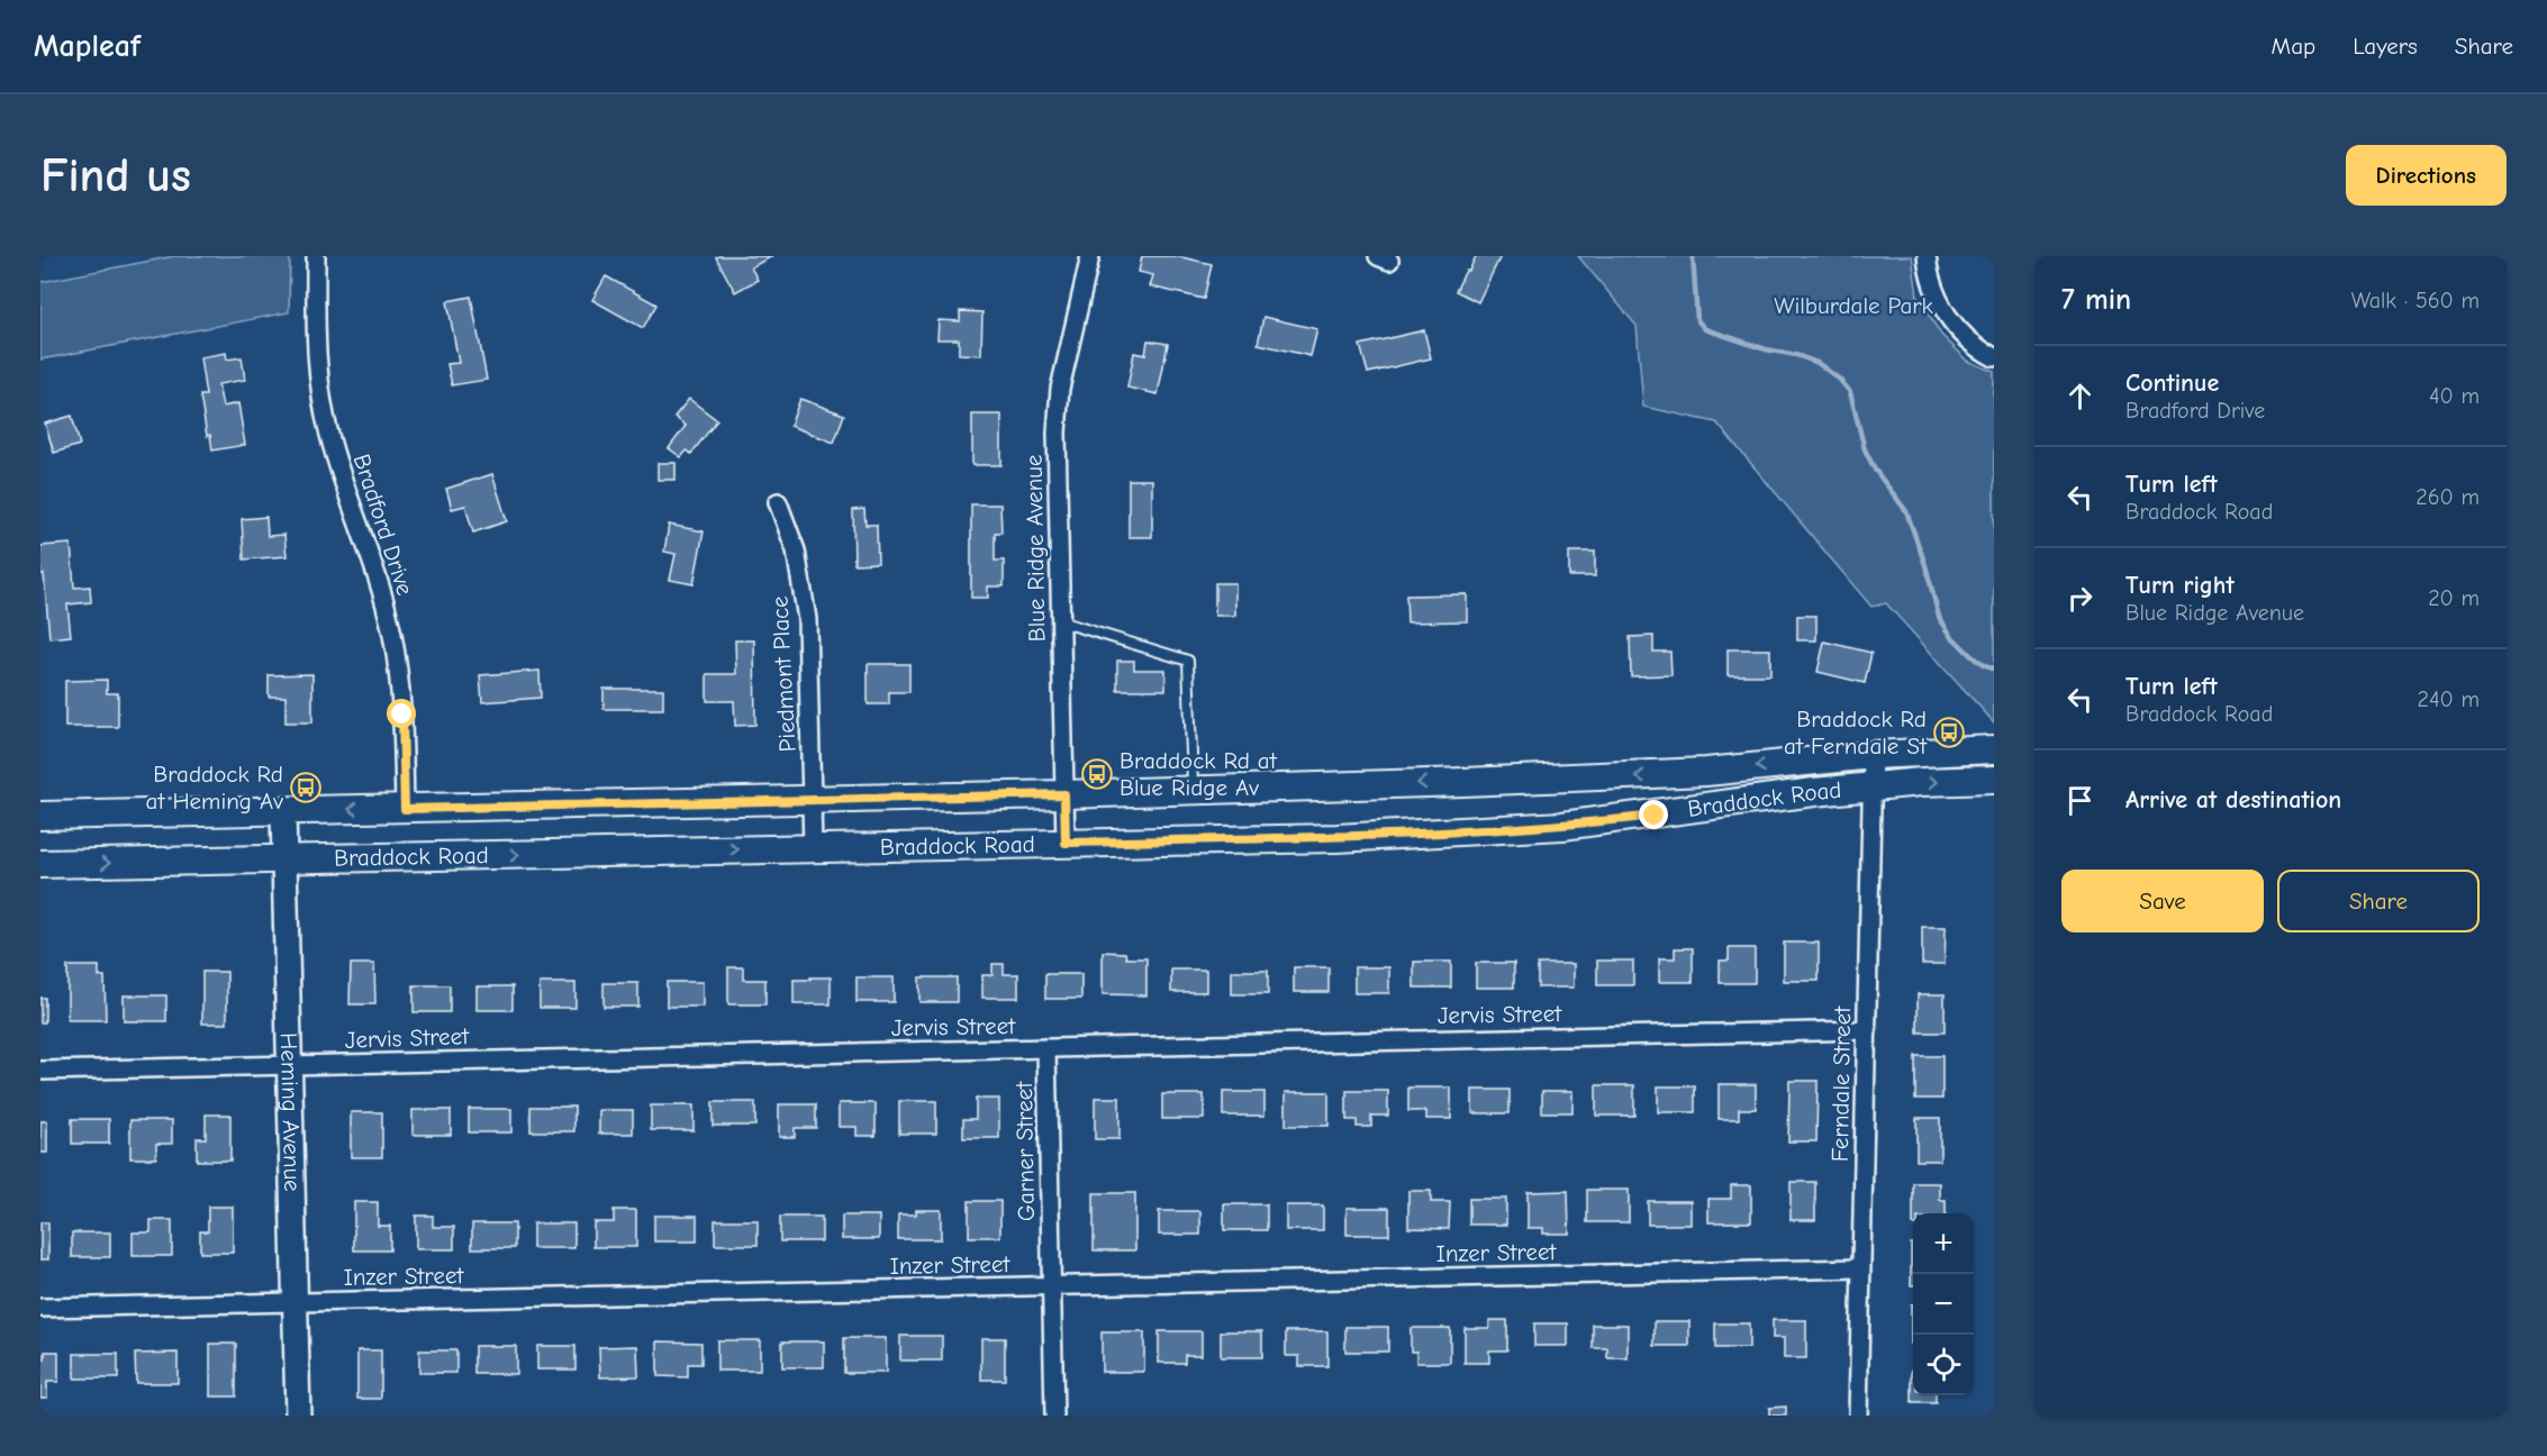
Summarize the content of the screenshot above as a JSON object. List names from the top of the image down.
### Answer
{
  "streets": {
    "main road": ["Braddock Road"],
    "street": [
      "Bradford Drive",
      "Blue Ridge Avenue",
      "Piedmont Place",
      "Jervis Street",
      "Ferndale Street",
      "Heming Avenue",
      "Garner Street",
      "Inzer Street"
    ]
  },
  "crossings": [
    ["Bradford Drive", "Braddock Road"],
    ["Blue Ridge Avenue", "Braddock Road"],
    ["Piedmont Place", "Braddock Road"],
    ["Braddock Road", "Ferndale Street"],
    ["Braddock Road", "Heming Avenue"],
    ["Jervis Street", "Ferndale Street"],
    ["Jervis Street", "Heming Avenue"],
    ["Jervis Street", "Garner Street"],
    ["Ferndale Street", "Inzer Street"],
    ["Heming Avenue", "Inzer Street"],
    ["Garner Street", "Inzer Street"]
  ],
  "parks": ["Wilburdale Park"],
  "places": {
    "bus stop": ["Braddock Rd at Ferndale St", "Braddock Rd at Blue Ridge Av", "Braddock Rd at Heming Av"]
  },
  "page": {
    "header": "Mapleaf",
    "nav": ["Map", "Layers", "Share"],
    "buttons": [
      "Directions",
      ["Save", "Share"]
    ],
    "title": "Find us",
    "heading": ["7 min", "Walk · 560 m"],
    "list": [
      ["Continue", "Bradford Drive", "40 m"],
      ["Turn left", "Braddock Road", "260 m"],
      ["Turn right", "Blue Ridge Avenue", "20 m"],
      ["Turn left", "Braddock Road", "240 m"],
      "Arrive at destination"
    ],
    "map_buttons": ["+", "−"]
  }
}
